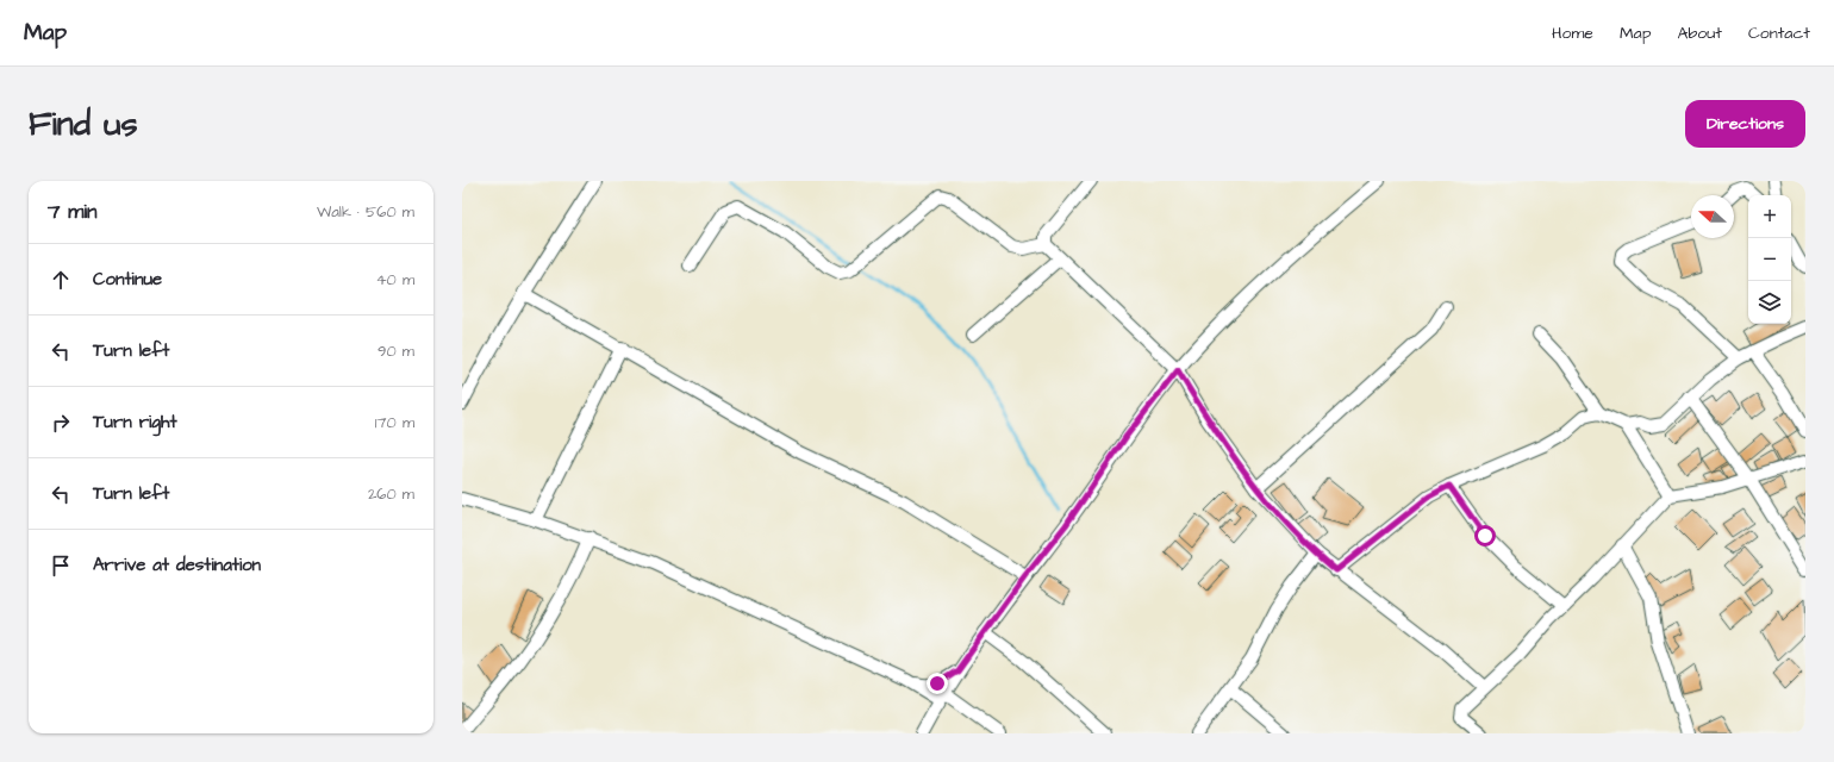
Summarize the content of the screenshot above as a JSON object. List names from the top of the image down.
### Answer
{
  "north": "left",
  "page": {
    "header": "Map",
    "nav": [
      "Home",
      "Map",
      "About",
      "Contact"
    ],
    "buttons": "Directions",
    "title": "Find us",
    "heading": ["7 min", "Walk · 560 m"],
    "map_buttons": ["+", "−"],
    "list": [
      ["Continue", "40 m"],
      ["Turn left", "90 m"],
      ["Turn right", "170 m"],
      ["Turn left", "260 m"],
      "Arrive at destination"
    ]
  }
}
